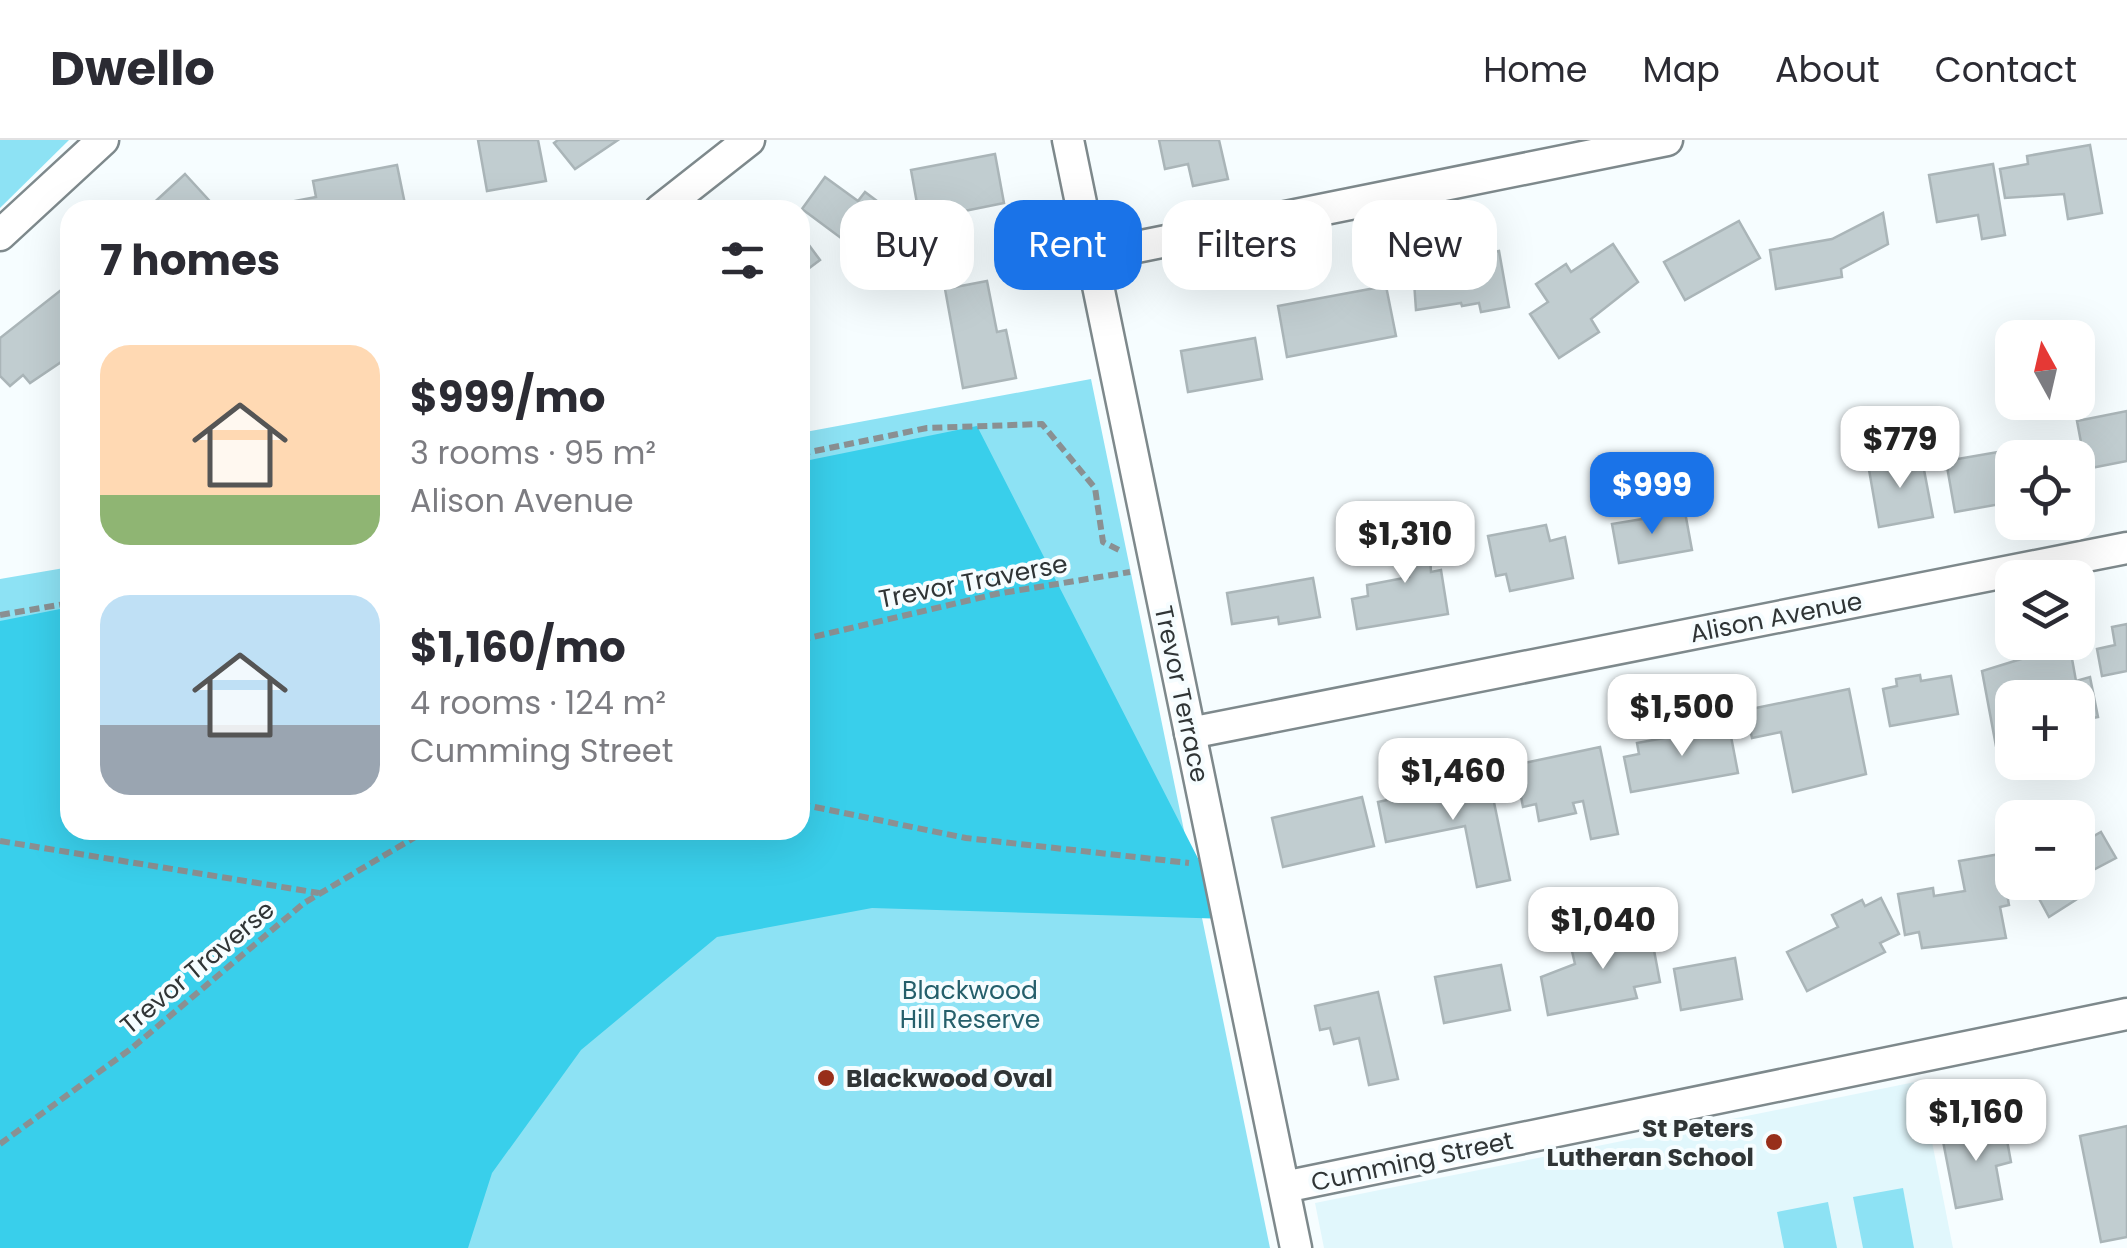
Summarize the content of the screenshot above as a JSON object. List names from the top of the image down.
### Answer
{
  "streets": {
    "street": ["Alison Avenue", "Trevor Terrace", "Cumming Street"],
    "path": ["Trevor Traverse"]
  },
  "crossings": [
    ["Trevor Traverse", "Trevor Terrace"],
    ["Alison Avenue", "Trevor Terrace"],
    ["Trevor Terrace", "Cumming Street"]
  ],
  "parks": ["Blackwood Hill Reserve"],
  "places": ["Blackwood Oval", "St Peters Lutheran School"],
  "north": "top",
  "page": {
    "header": "Dwello",
    "nav": [
      "Home",
      "Map",
      "About",
      "Contact"
    ],
    "chip": [
      "Buy",
      "Rent",
      "Filters",
      "New"
    ],
    "heading": "7 homes",
    "map_buttons": ["+", "−"],
    "list": [
      {
        "name": "$999/mo",
        "note": "3 rooms · 95 m² · Alison Avenue"
      },
      {
        "name": "$1,160/mo",
        "note": "4 rooms · 124 m² · Cumming Street"
      }
    ],
    "price": [
      "$779",
      "$999",
      "$1,310",
      "$1,500",
      "$1,460",
      "$1,040",
      "$1,160"
    ]
  }
}
